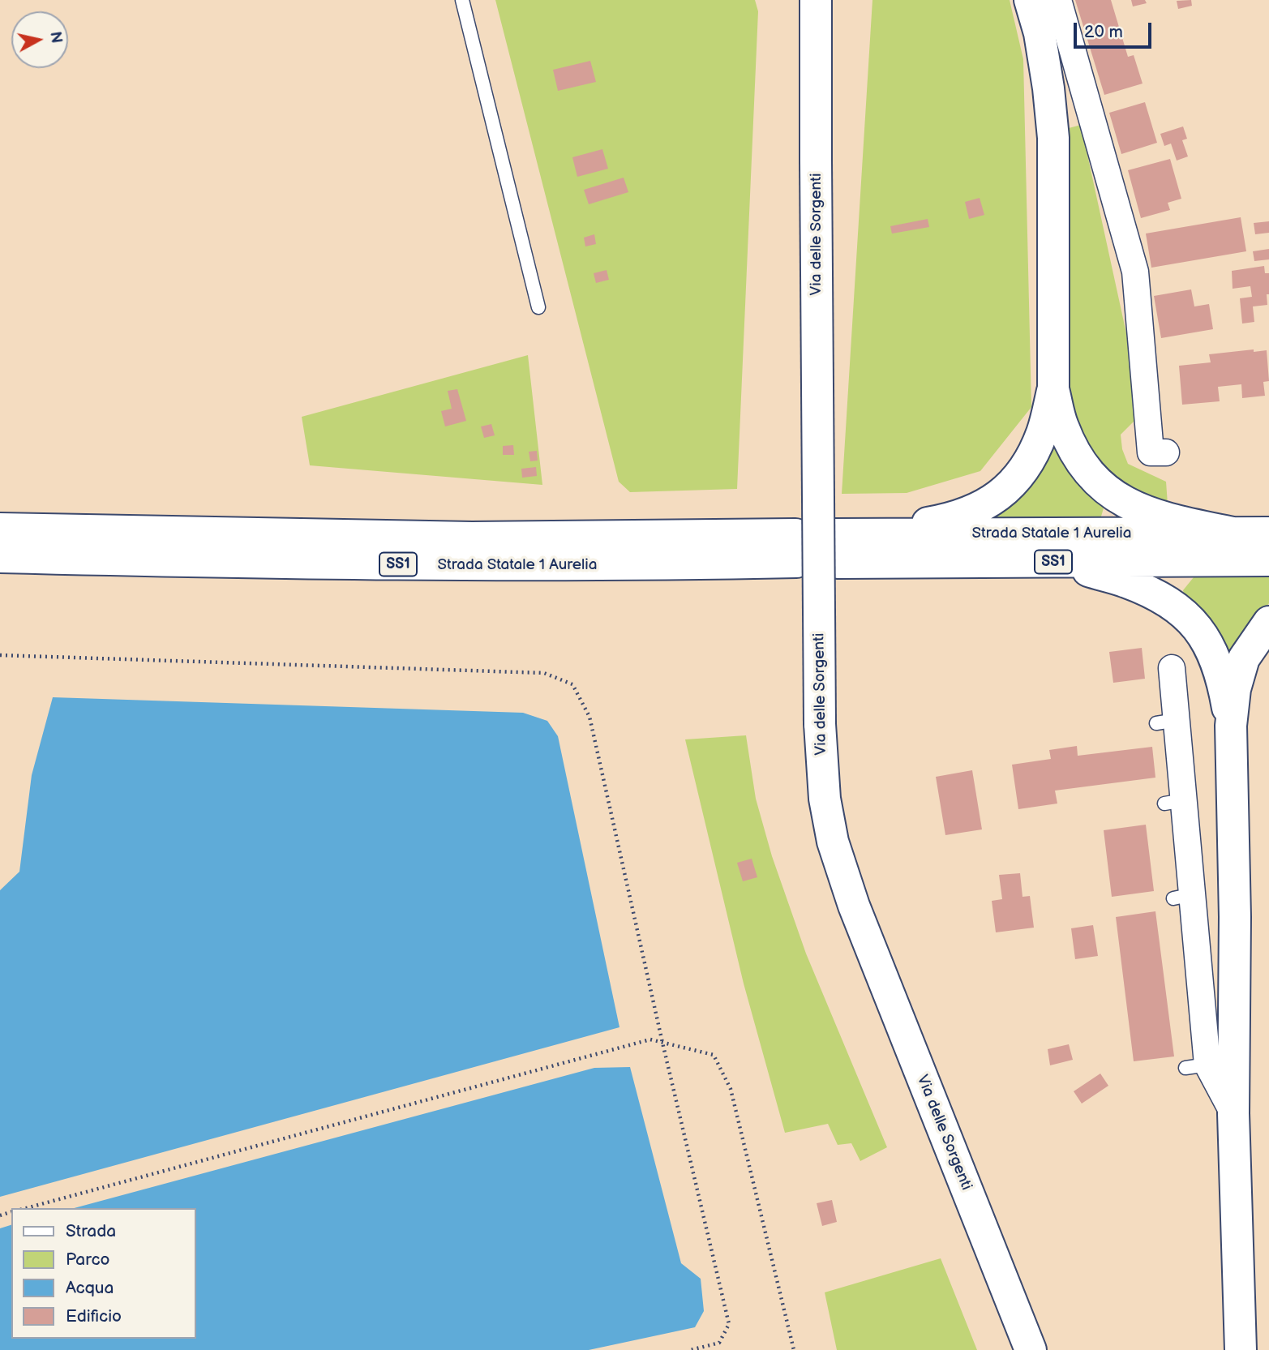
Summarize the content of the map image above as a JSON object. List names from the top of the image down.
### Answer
{
  "streets": {
    "main road": ["Via delle Sorgenti", "Strada Statale 1 Aurelia", "SS1"]
  },
  "legend": [
    "Strada",
    "Parco",
    "Acqua",
    "Edificio"
  ],
  "scale_bar": "20 m",
  "north": "right"
}
